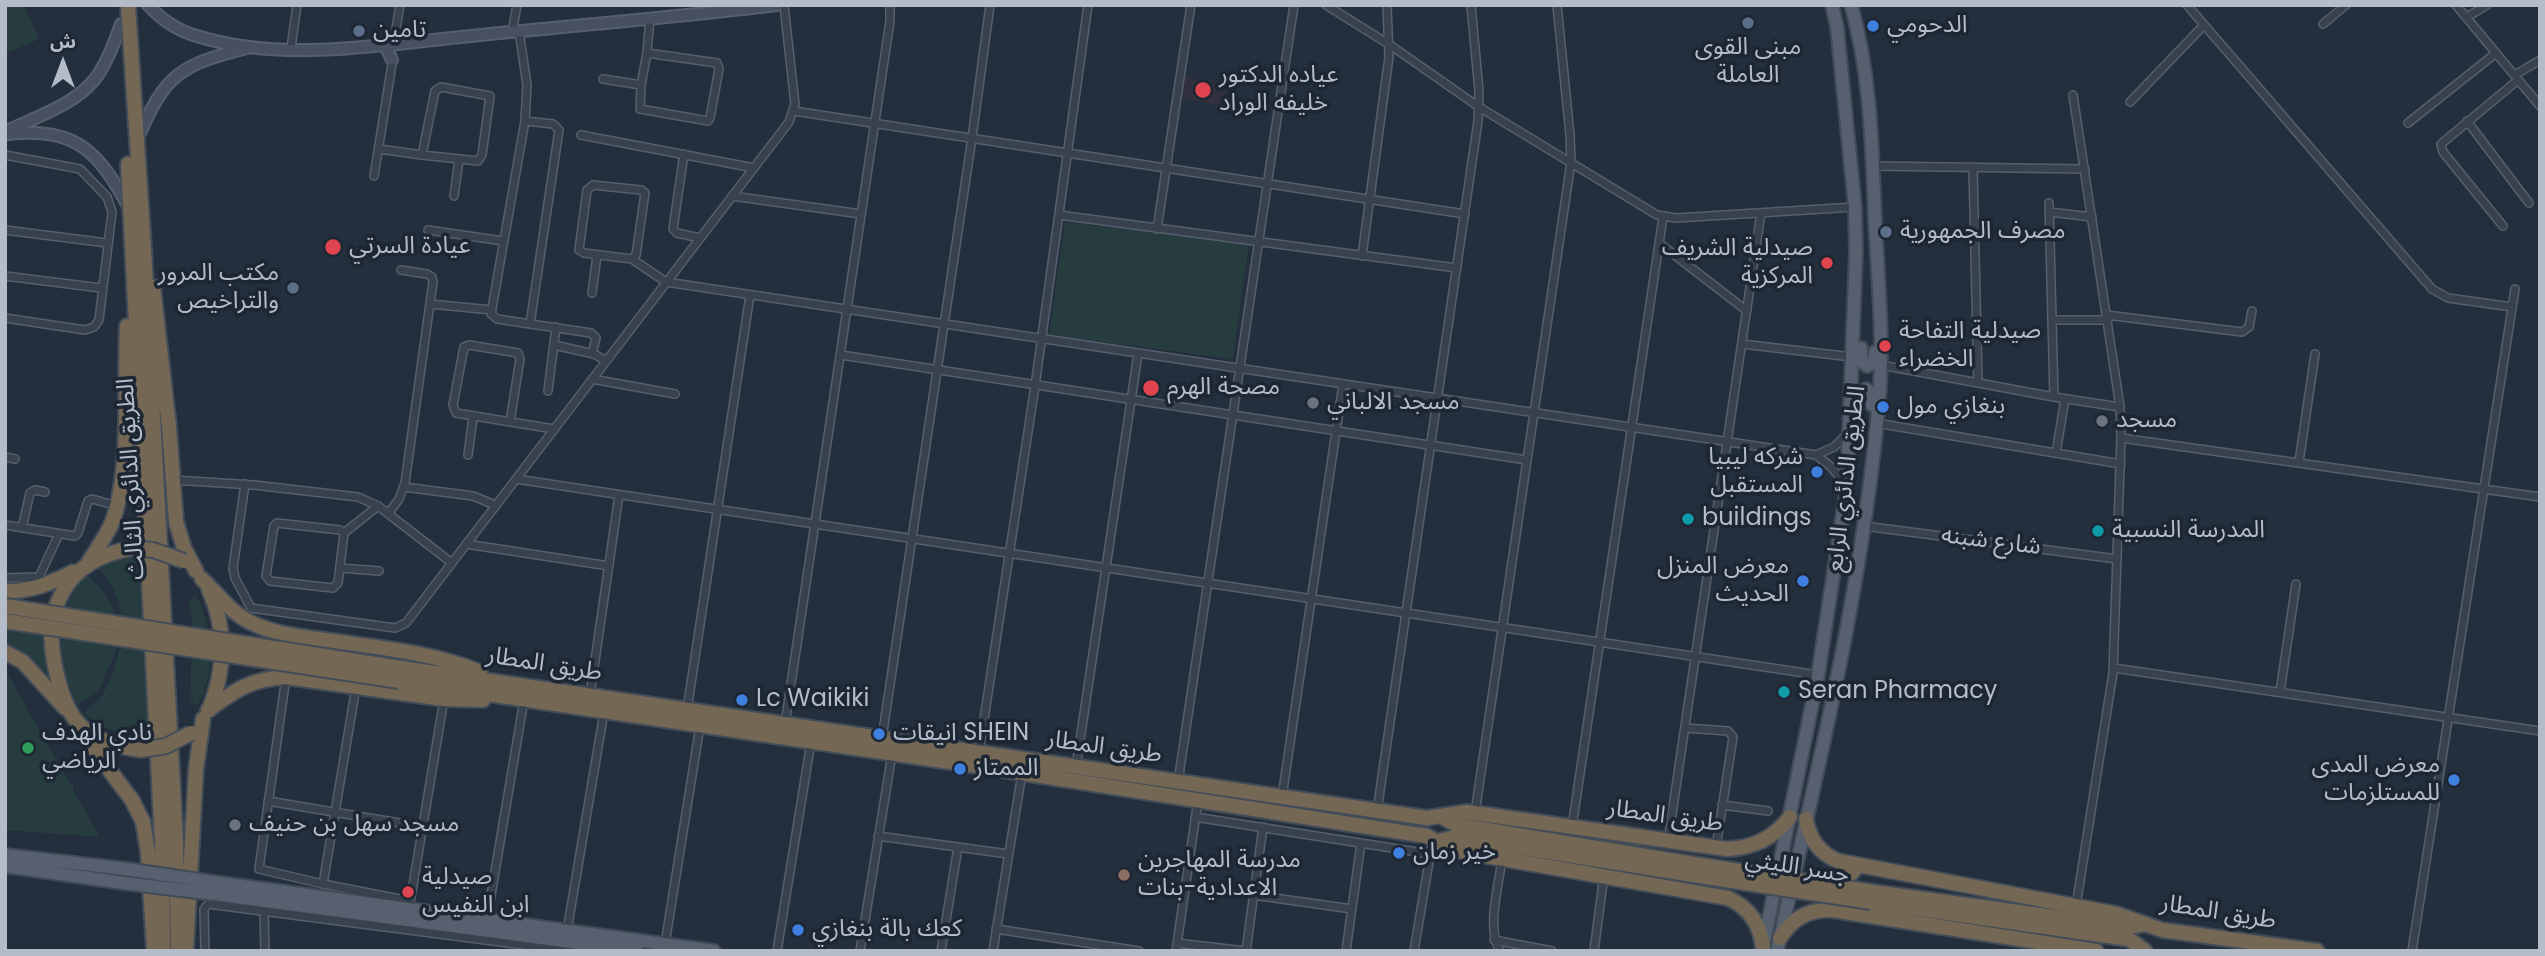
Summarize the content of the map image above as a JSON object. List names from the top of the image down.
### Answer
{
  "streets": {
    "highway": ["الطريق الدائري الثالث", "طريق المطار", "جسر الليثي"],
    "main road": ["الطريق الدائري الرابع"],
    "street": ["شارع شبنه"]
  },
  "crossings": [
    ["الطريق الدائري الرابع", "شارع شبنه"],
    ["الطريق الدائري الرابع", "طريق المطار"],
    ["طريق المطار", "جسر الليثي"]
  ],
  "places": [
    "مبنى القوى العاملة",
    "الدحومي",
    "تامين",
    "عياده الدكتور خليفه الوراد",
    "مصرف الجمهورية",
    "عيادة السرتي",
    "صيدلية الشريف المركزية",
    "مكتب المرور والتراخيص",
    "صيدلية التفاحة الخضراء",
    "مصحة الهرم",
    "مسجد الالباني",
    "بنغازي مول",
    "مسجد",
    "شركه ليبيا المستقبل",
    "buildings",
    "المدرسة النسبية",
    "معرض المنزل الحديث",
    "Seran Pharmacy",
    "Lc Waikiki",
    "انيقات SHEIN",
    "نادي الهدف الرياضي",
    "الممتاز",
    "معرض المدى للمستلزمات",
    "مسجد سهل بن حنيف",
    "خير زمان",
    "مدرسة المهاجرين الاعدادية-بنات",
    "صيدلية ابن النفيس",
    "كعك بالة بنغازي"
  ],
  "north": "top"
}
